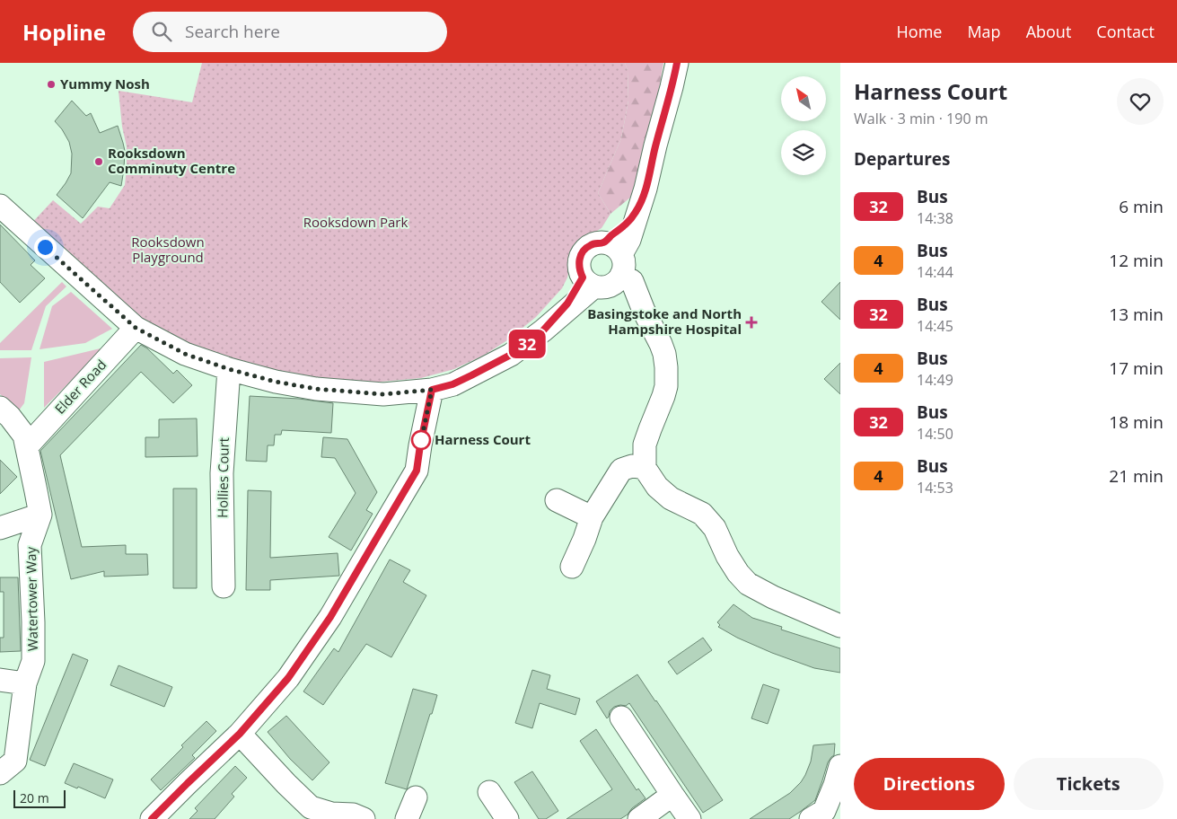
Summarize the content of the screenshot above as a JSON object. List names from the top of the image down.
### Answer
{
  "streets": {
    "street": ["Elder Road", "Hollies Court", "Watertower Way"]
  },
  "crossings": [
    ["Elder Road", "Watertower Way"]
  ],
  "parks": ["Rooksdown Park", "Rooksdown Playground"],
  "places": {
    "other": ["Yummy Nosh", "Rooksdown Comminuty Centre", "Harness Court"],
    "health": ["Basingstoke and North Hampshire Hospital"]
  },
  "lines": ["bus line 32"],
  "scale_bar": "20 m",
  "north": "top left",
  "page": {
    "header": "Hopline",
    "search": "Search here",
    "nav": [
      "Home",
      "Map",
      "About",
      "Contact"
    ],
    "on_map": "32",
    "heading": [
      ["Harness Court", "Walk · 3 min · 190 m"],
      "Departures"
    ],
    "list": [
      {
        "mark": "32",
        "name": "Bus",
        "note": "14:38",
        "value": "6 min"
      },
      {
        "mark": "4",
        "name": "Bus",
        "note": "14:44",
        "value": "12 min"
      },
      {
        "mark": "32",
        "name": "Bus",
        "note": "14:45",
        "value": "13 min"
      },
      {
        "mark": "4",
        "name": "Bus",
        "note": "14:49",
        "value": "17 min"
      },
      {
        "mark": "32",
        "name": "Bus",
        "note": "14:50",
        "value": "18 min"
      },
      {
        "mark": "4",
        "name": "Bus",
        "note": "14:53",
        "value": "21 min"
      }
    ],
    "buttons": ["Directions", "Tickets"],
    "scale": "20 m"
  }
}
